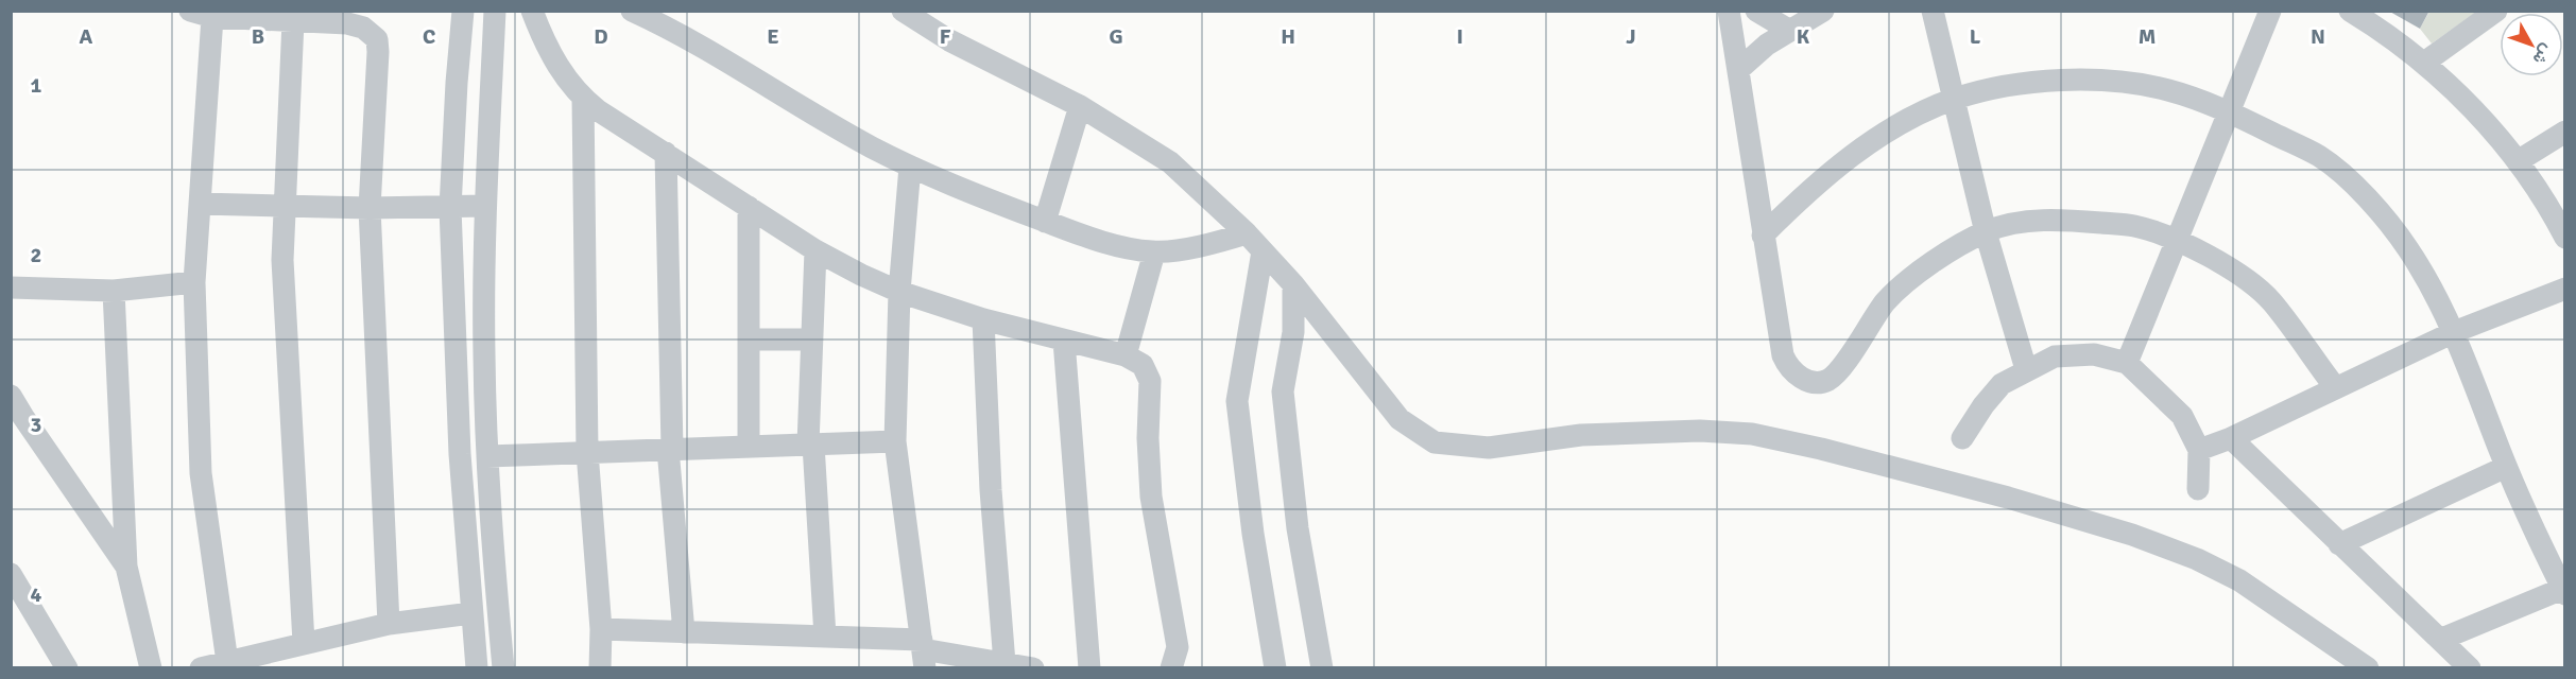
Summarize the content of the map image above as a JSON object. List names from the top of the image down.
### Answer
{
  "north": "bottom right",
  "grid": {
    "columns": [
      "A",
      "B",
      "C",
      "D",
      "E",
      "F",
      "G",
      "H",
      "I",
      "J",
      "K",
      "L",
      "M",
      "N"
    ],
    "rows": [
      "1",
      "2",
      "3",
      "4"
    ]
  }
}
